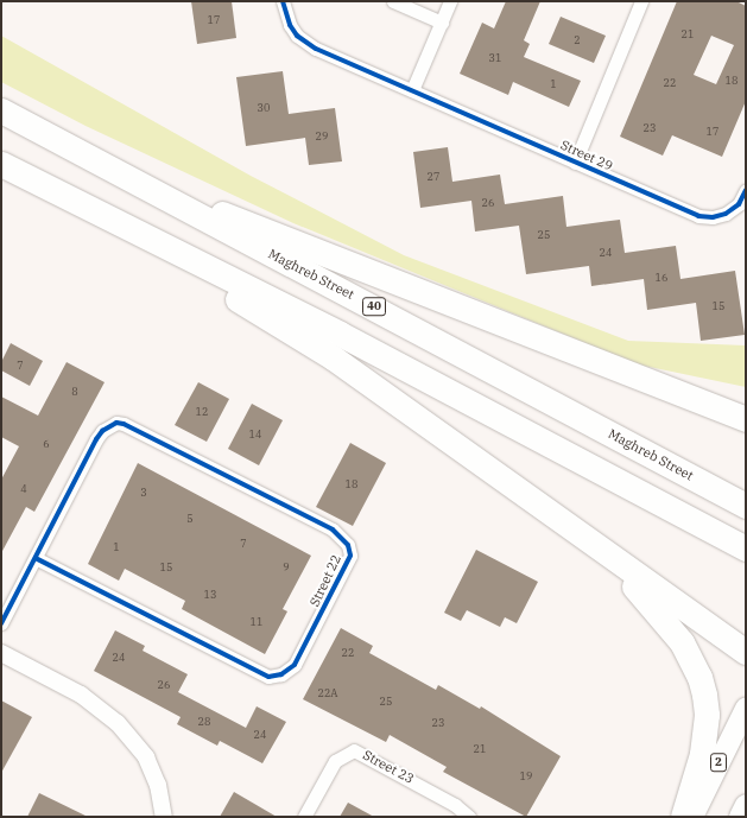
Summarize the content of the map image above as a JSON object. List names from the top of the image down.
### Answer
{
  "streets": {
    "highway": ["Maghreb Street", "40"],
    "main road": ["2"],
    "street": ["Street 29", "Street 22", "Street 23"]
  },
  "house_numbers": [
    "17",
    "21",
    "2",
    "31",
    "18",
    "22",
    "1",
    "30",
    "23",
    "17",
    "29",
    "27",
    "26",
    "25",
    "24",
    "16",
    "15",
    "7",
    "8",
    "12",
    "14",
    "6",
    "18",
    "4",
    "3",
    "5",
    "7",
    "1",
    "15",
    "9",
    "13",
    "11",
    "22",
    "24",
    "26",
    "22A",
    "25",
    "28",
    "23",
    "24",
    "21",
    "19"
  ]
}
